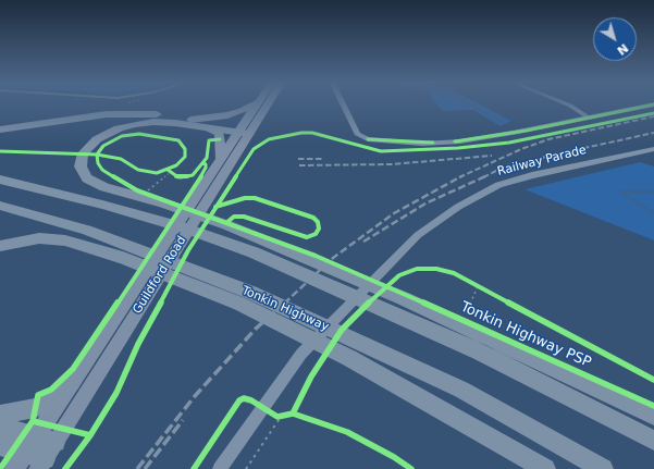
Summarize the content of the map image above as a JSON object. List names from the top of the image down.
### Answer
{
  "streets": {
    "highway": ["Guildford Road"],
    "street": ["Railway Parade"],
    "cycle path": ["Tonkin Highway PSP"]
  },
  "north": "bottom right"
}
